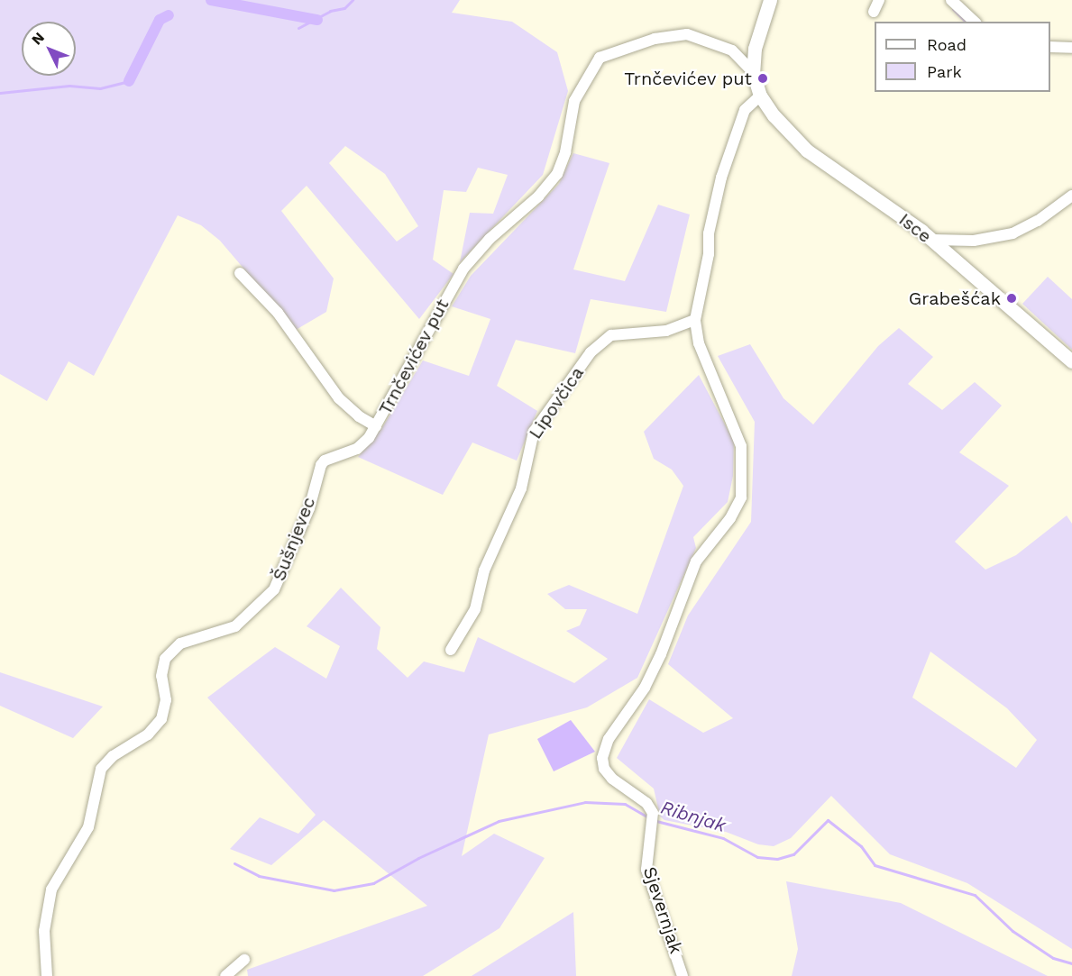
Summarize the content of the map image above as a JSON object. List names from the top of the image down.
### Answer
{
  "streets": {
    "street": [
      "Isce",
      "Trnčevićev put",
      "Lipovčica",
      "Šušnjevec",
      "Sjevernjak"
    ]
  },
  "crossings": [
    ["Trnčevićev put", "Šušnjevec"],
    ["Lipovčica", "Sjevernjak"]
  ],
  "water": ["Ribnjak"],
  "places": ["Trnčevićev put", "Grabešćak"],
  "legend": ["Road", "Park"],
  "north": "top left"
}
